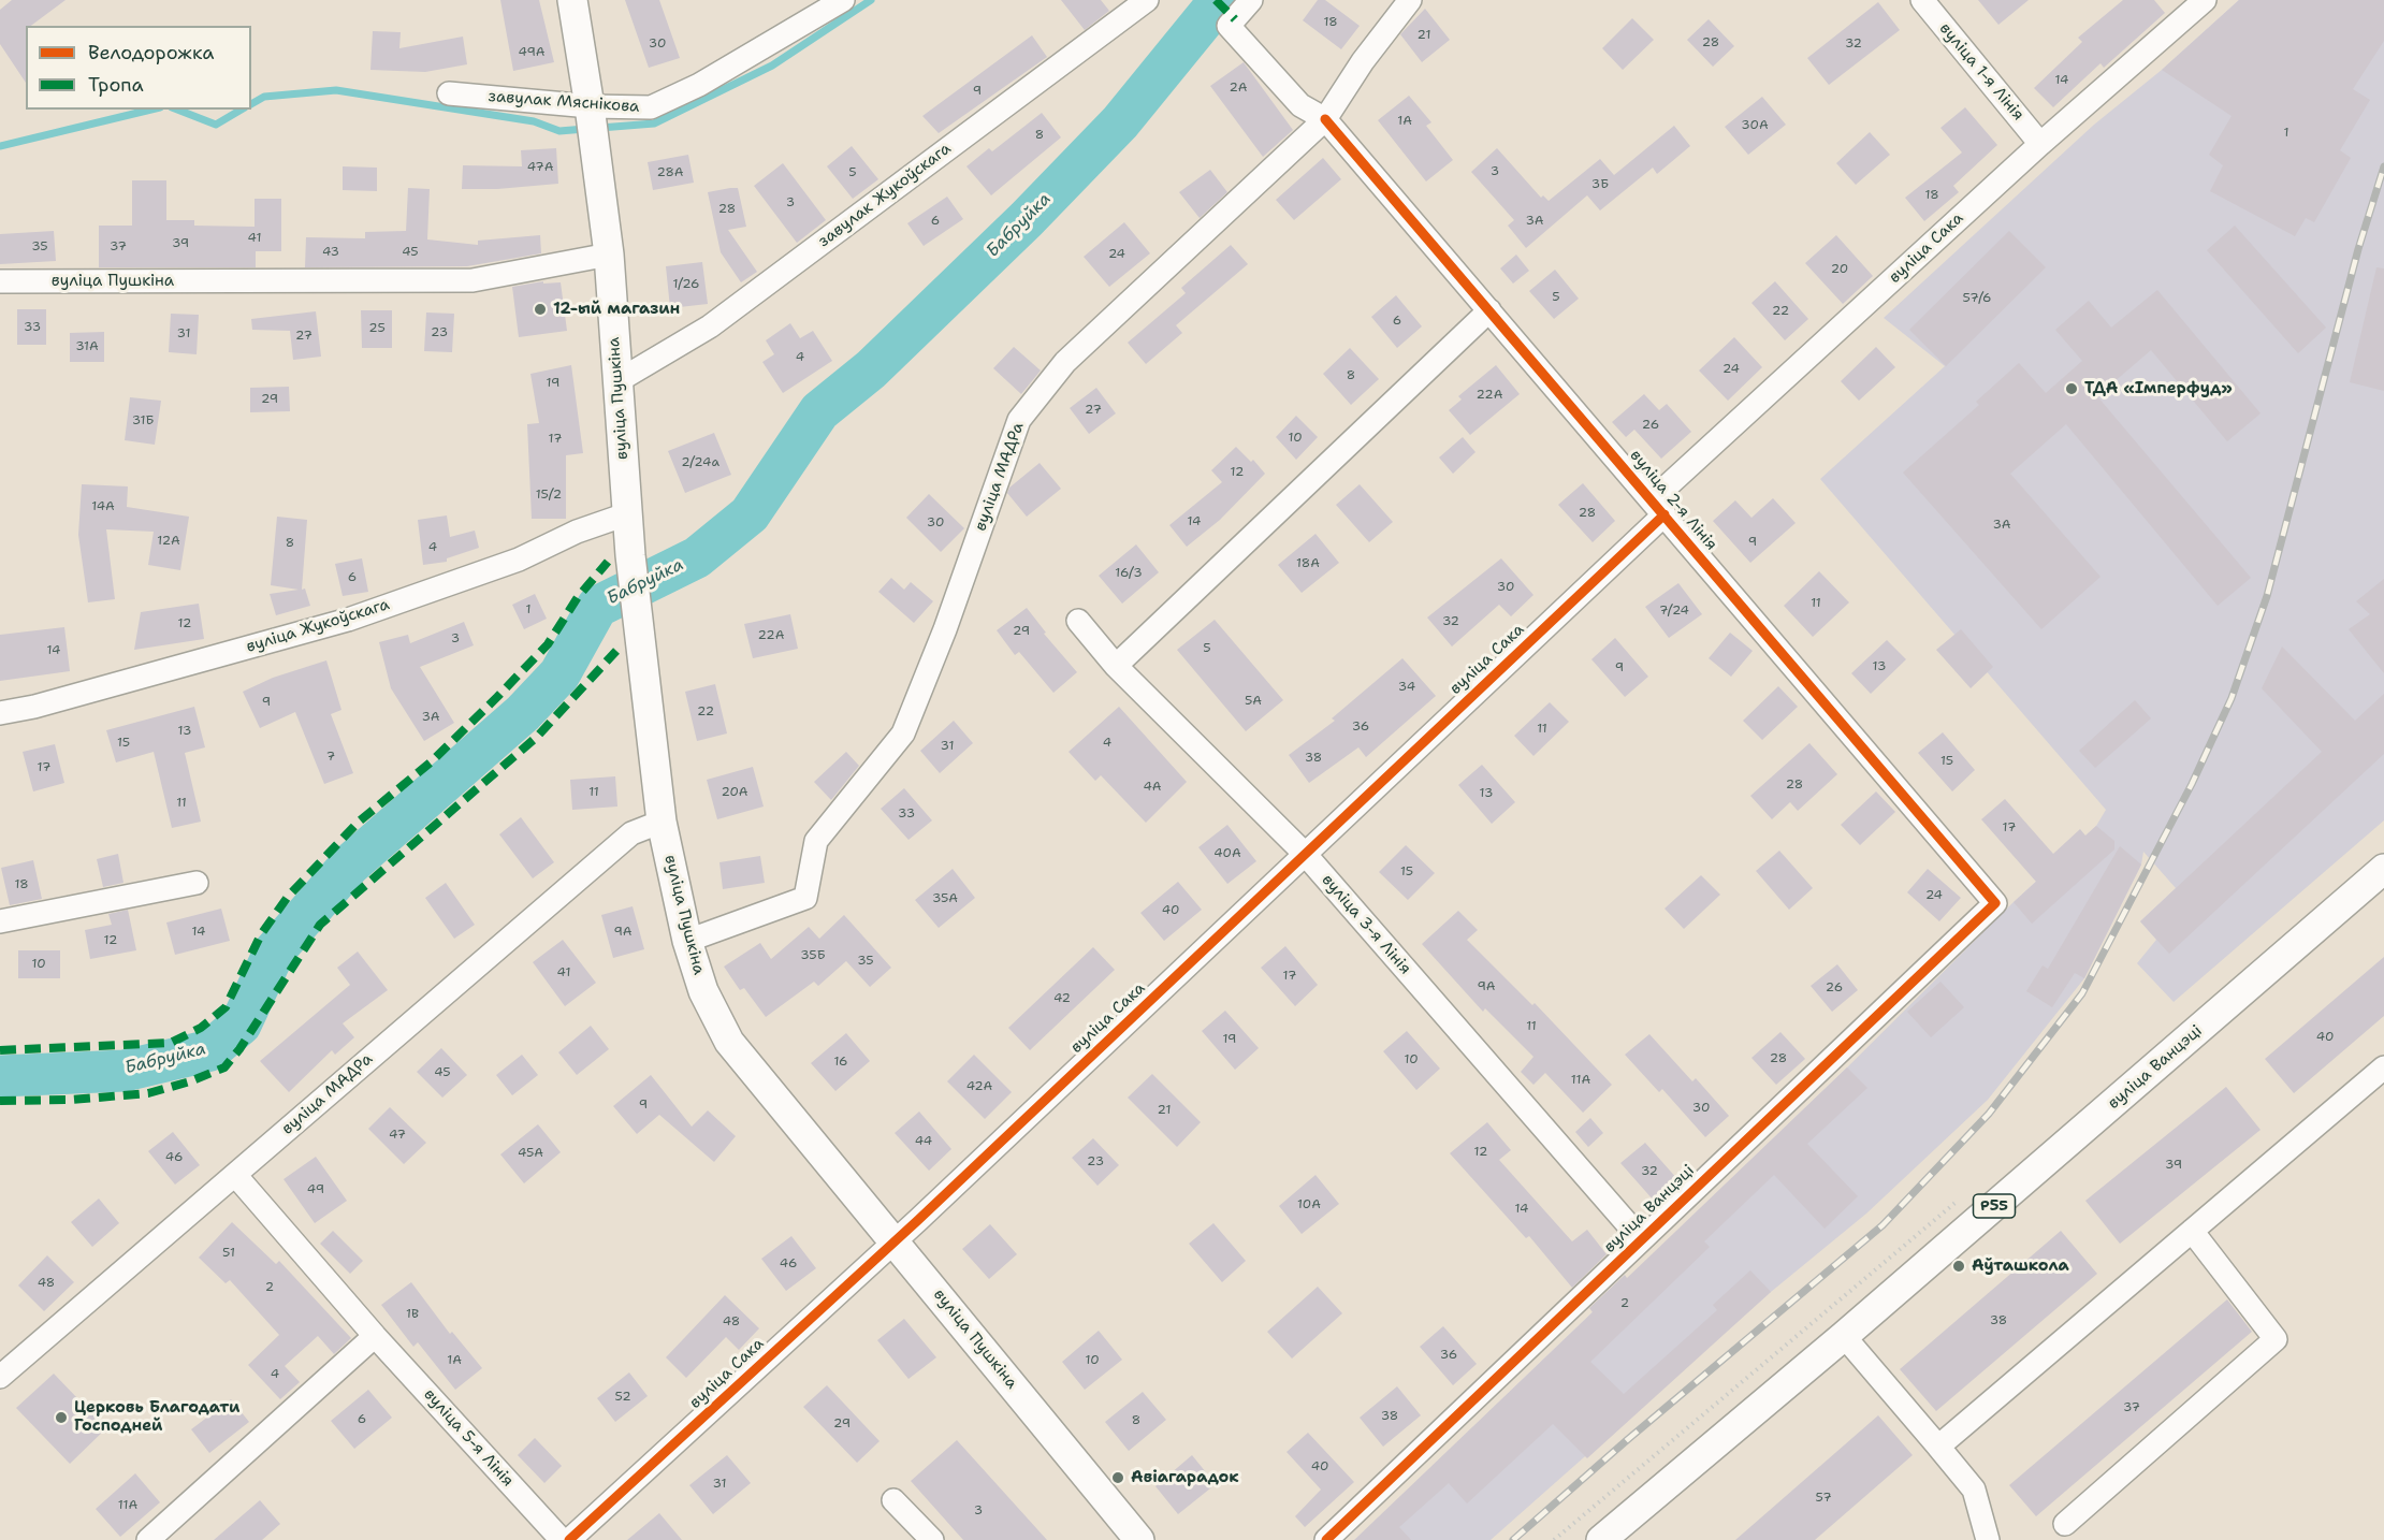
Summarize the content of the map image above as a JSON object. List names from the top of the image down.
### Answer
{
  "streets": {
    "main road": ["вуліца Пушкіна", "вуліца Ванцэці", "Р55"],
    "street": [
      "вуліца 1-я Лінія",
      "завулак Мяснікова",
      "завулак Жукоўскага",
      "вуліца Сака",
      "вуліца МАДРа",
      "вуліца 2-я Лінія",
      "вуліца Жукоўскага",
      "вуліца 3-я Лінія",
      "вуліца 5-я Лінія"
    ]
  },
  "crossings": [
    ["вуліца 1-я Лінія", "вуліца Сака"],
    ["завулак Мяснікова", "вуліца Пушкіна"],
    ["завулак Жукоўскага", "вуліца Пушкіна"],
    ["вуліца Сака", "вуліца Пушкіна"],
    ["вуліца Сака", "вуліца 2-я Лінія"],
    ["вуліца Сака", "вуліца 3-я Лінія"],
    ["вуліца Пушкіна", "вуліца МАДРа"],
    ["вуліца Пушкіна", "вуліца Жукоўскага"],
    ["вуліца МАДРа", "вуліца 2-я Лінія"],
    ["вуліца МАДРа", "вуліца 5-я Лінія"],
    ["вуліца 2-я Лінія", "вуліца Ванцэці"],
    ["вуліца 3-я Лінія", "вуліца Ванцэці"]
  ],
  "water": ["Бабруйка"],
  "places": [
    "12-ый магазин",
    "ТДА «Імперфуд»",
    "Аўташкола",
    "Церковь Благодати Господней",
    "Авіагарадок"
  ],
  "house_numbers": [
    "18",
    "21",
    "28",
    "30",
    "32",
    "49А",
    "14",
    "2А",
    "9",
    "1А",
    "30А",
    "1",
    "8",
    "47А",
    "3",
    "28А",
    "5",
    "3Б",
    "18",
    "3",
    "28",
    "6",
    "3А",
    "41",
    "39",
    "35",
    "37",
    "43",
    "45",
    "24",
    "20",
    "1/26",
    "5",
    "57/6",
    "22",
    "6",
    "33",
    "25",
    "23",
    "31",
    "27",
    "31А",
    "4",
    "24",
    "8",
    "19",
    "22А",
    "29",
    "27",
    "31Б",
    "26",
    "10",
    "17",
    "2/24а",
    "12",
    "15/2",
    "14А",
    "28",
    "14",
    "30",
    "3А",
    "12А",
    "9",
    "8",
    "4",
    "18А",
    "16/3",
    "6",
    "30",
    "11",
    "1",
    "7/24",
    "32",
    "12",
    "29",
    "22А",
    "3",
    "5",
    "14",
    "13",
    "9",
    "34",
    "5А",
    "9",
    "22",
    "3А",
    "36",
    "11",
    "13",
    "15",
    "4",
    "31",
    "7",
    "38",
    "15",
    "17",
    "28",
    "4А",
    "11",
    "20А",
    "13",
    "11",
    "33",
    "17",
    "40А",
    "15",
    "18",
    "24",
    "35А",
    "40",
    "14",
    "9А",
    "12",
    "35Б",
    "35",
    "10",
    "41",
    "17",
    "9А",
    "26",
    "42",
    "11",
    "40",
    "19",
    "28",
    "10",
    "16",
    "45",
    "11А",
    "42А",
    "9",
    "30",
    "21",
    "47",
    "44",
    "12",
    "45А",
    "46",
    "23",
    "39",
    "32",
    "49",
    "10А",
    "14",
    "51",
    "46",
    "48",
    "2",
    "2",
    "1В",
    "38",
    "48",
    "36",
    "1А",
    "10",
    "4",
    "52",
    "37",
    "38",
    "6",
    "8",
    "29",
    "40",
    "31",
    "57",
    "11А",
    "3"
  ],
  "legend": ["Велодорожка", "Тропа"]
}
